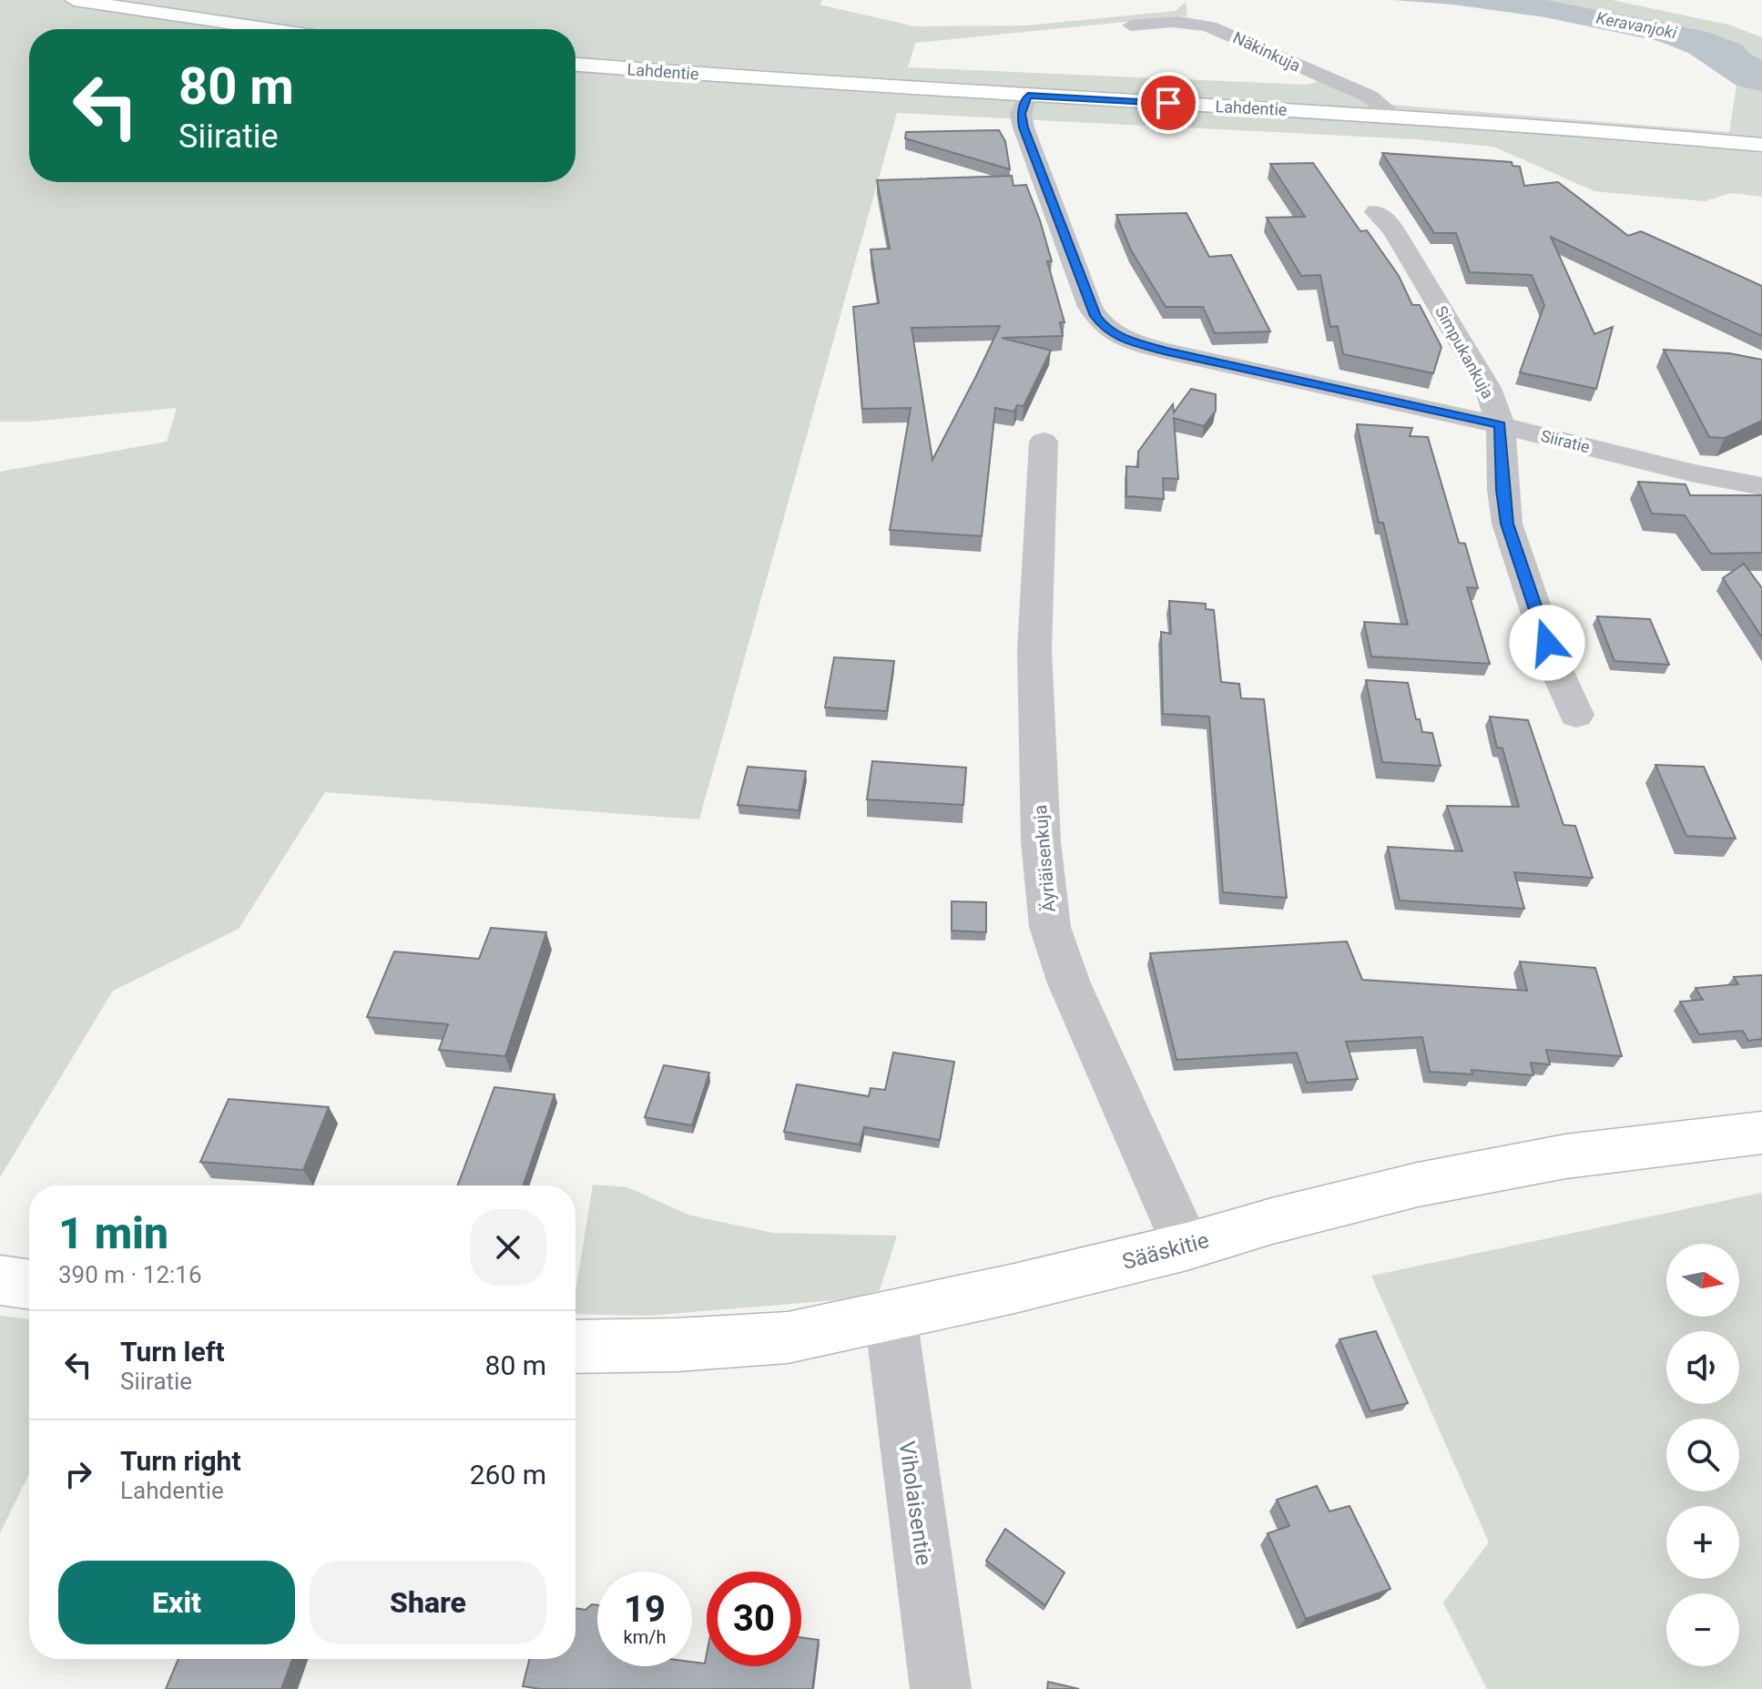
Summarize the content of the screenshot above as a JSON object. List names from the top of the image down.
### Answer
{
  "streets": {
    "main road": ["Lahdentie", "Sääskitie"],
    "street": [
      "Näkinkuja",
      "Simpukankuja",
      "Siiratie",
      "Äyriäisenkuja",
      "Viholaisentie"
    ]
  },
  "crossings": [
    ["Näkinkuja", "Lahdentie"],
    ["Lahdentie", "Siiratie"],
    ["Simpukankuja", "Siiratie"],
    ["Äyriäisenkuja", "Sääskitie"],
    ["Sääskitie", "Viholaisentie"]
  ],
  "water": ["Keravanjoki"],
  "north": "right",
  "page": {
    "turn": ["80 m", "Siiratie"],
    "heading": ["1 min", "390 m · 12:16"],
    "map_buttons": ["+", "−"],
    "list": [
      {
        "name": "Turn left",
        "note": "Siiratie",
        "value": "80 m"
      },
      {
        "name": "Turn right",
        "note": "Lahdentie",
        "value": "260 m"
      }
    ],
    "buttons": ["Exit", "Share"],
    "speed": "19 km/h",
    "limit": "30"
  }
}
